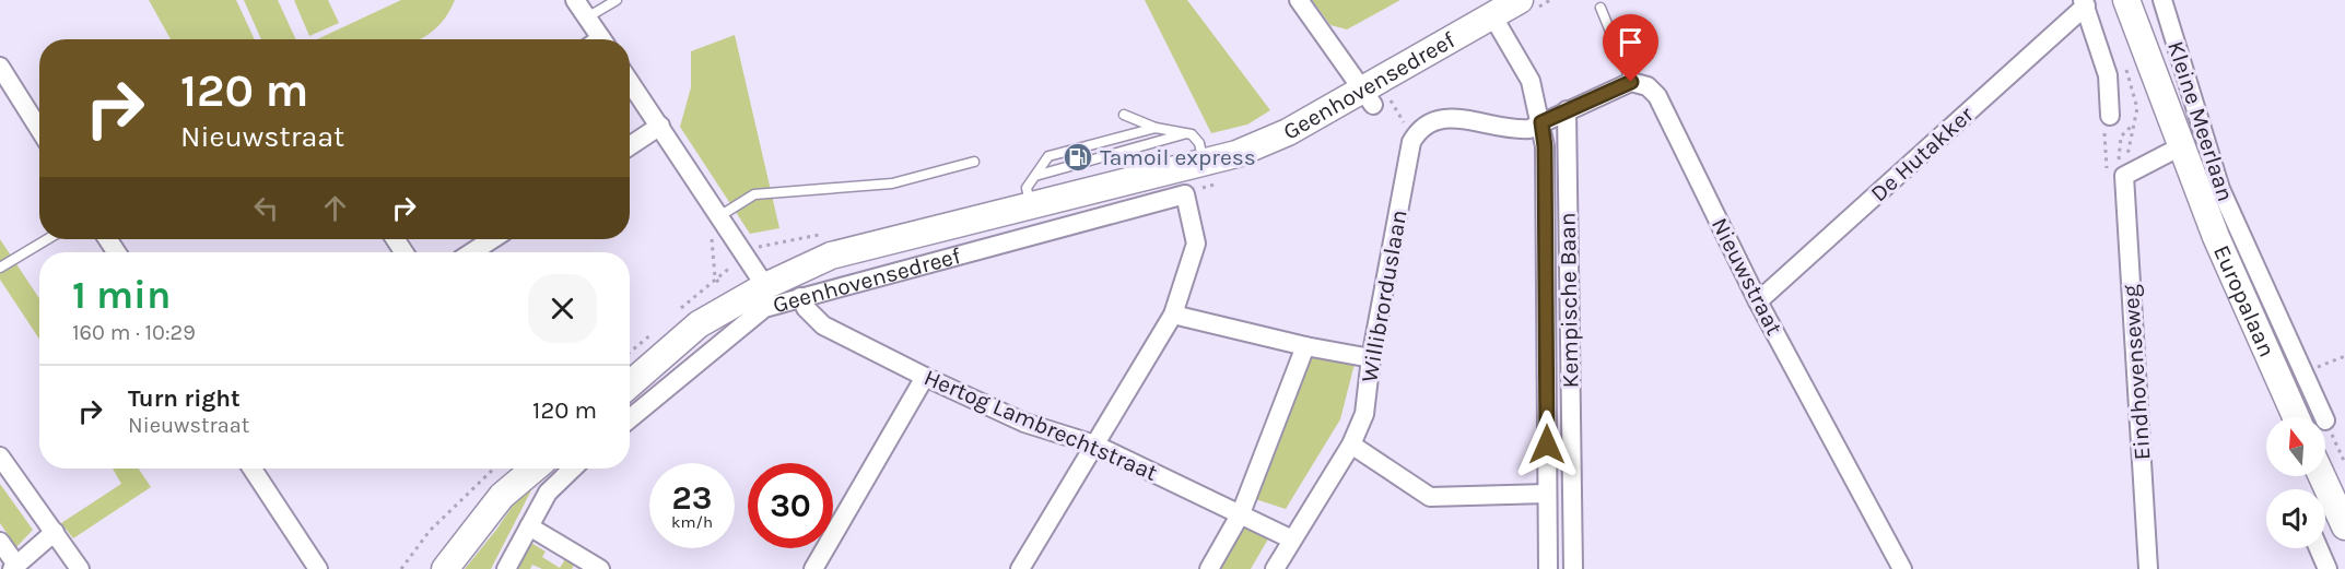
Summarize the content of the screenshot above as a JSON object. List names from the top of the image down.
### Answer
{
  "streets": {
    "street": [
      "Geenhovensedreef",
      "Kleine Meerlaan",
      "De Hutakker",
      "Nieuwstraat",
      "Willibrorduslaan",
      "Kempische Baan",
      "Europalaan",
      "Eindhovenseweg",
      "Hertog Lambrechtstraat"
    ]
  },
  "crossings": [
    ["Geenhovensedreef", "Hertog Lambrechtstraat"],
    ["De Hutakker", "Nieuwstraat"],
    ["Willibrorduslaan", "Hertog Lambrechtstraat"]
  ],
  "places": {
    "fuel station": ["Tamoil express"]
  },
  "north": "top",
  "page": {
    "turn": ["120 m", "Nieuwstraat"],
    "heading": ["1 min", "160 m · 10:29"],
    "list": [
      {
        "name": "Turn right",
        "note": "Nieuwstraat",
        "value": "120 m"
      }
    ],
    "speed": "23 km/h",
    "limit": "30"
  }
}
